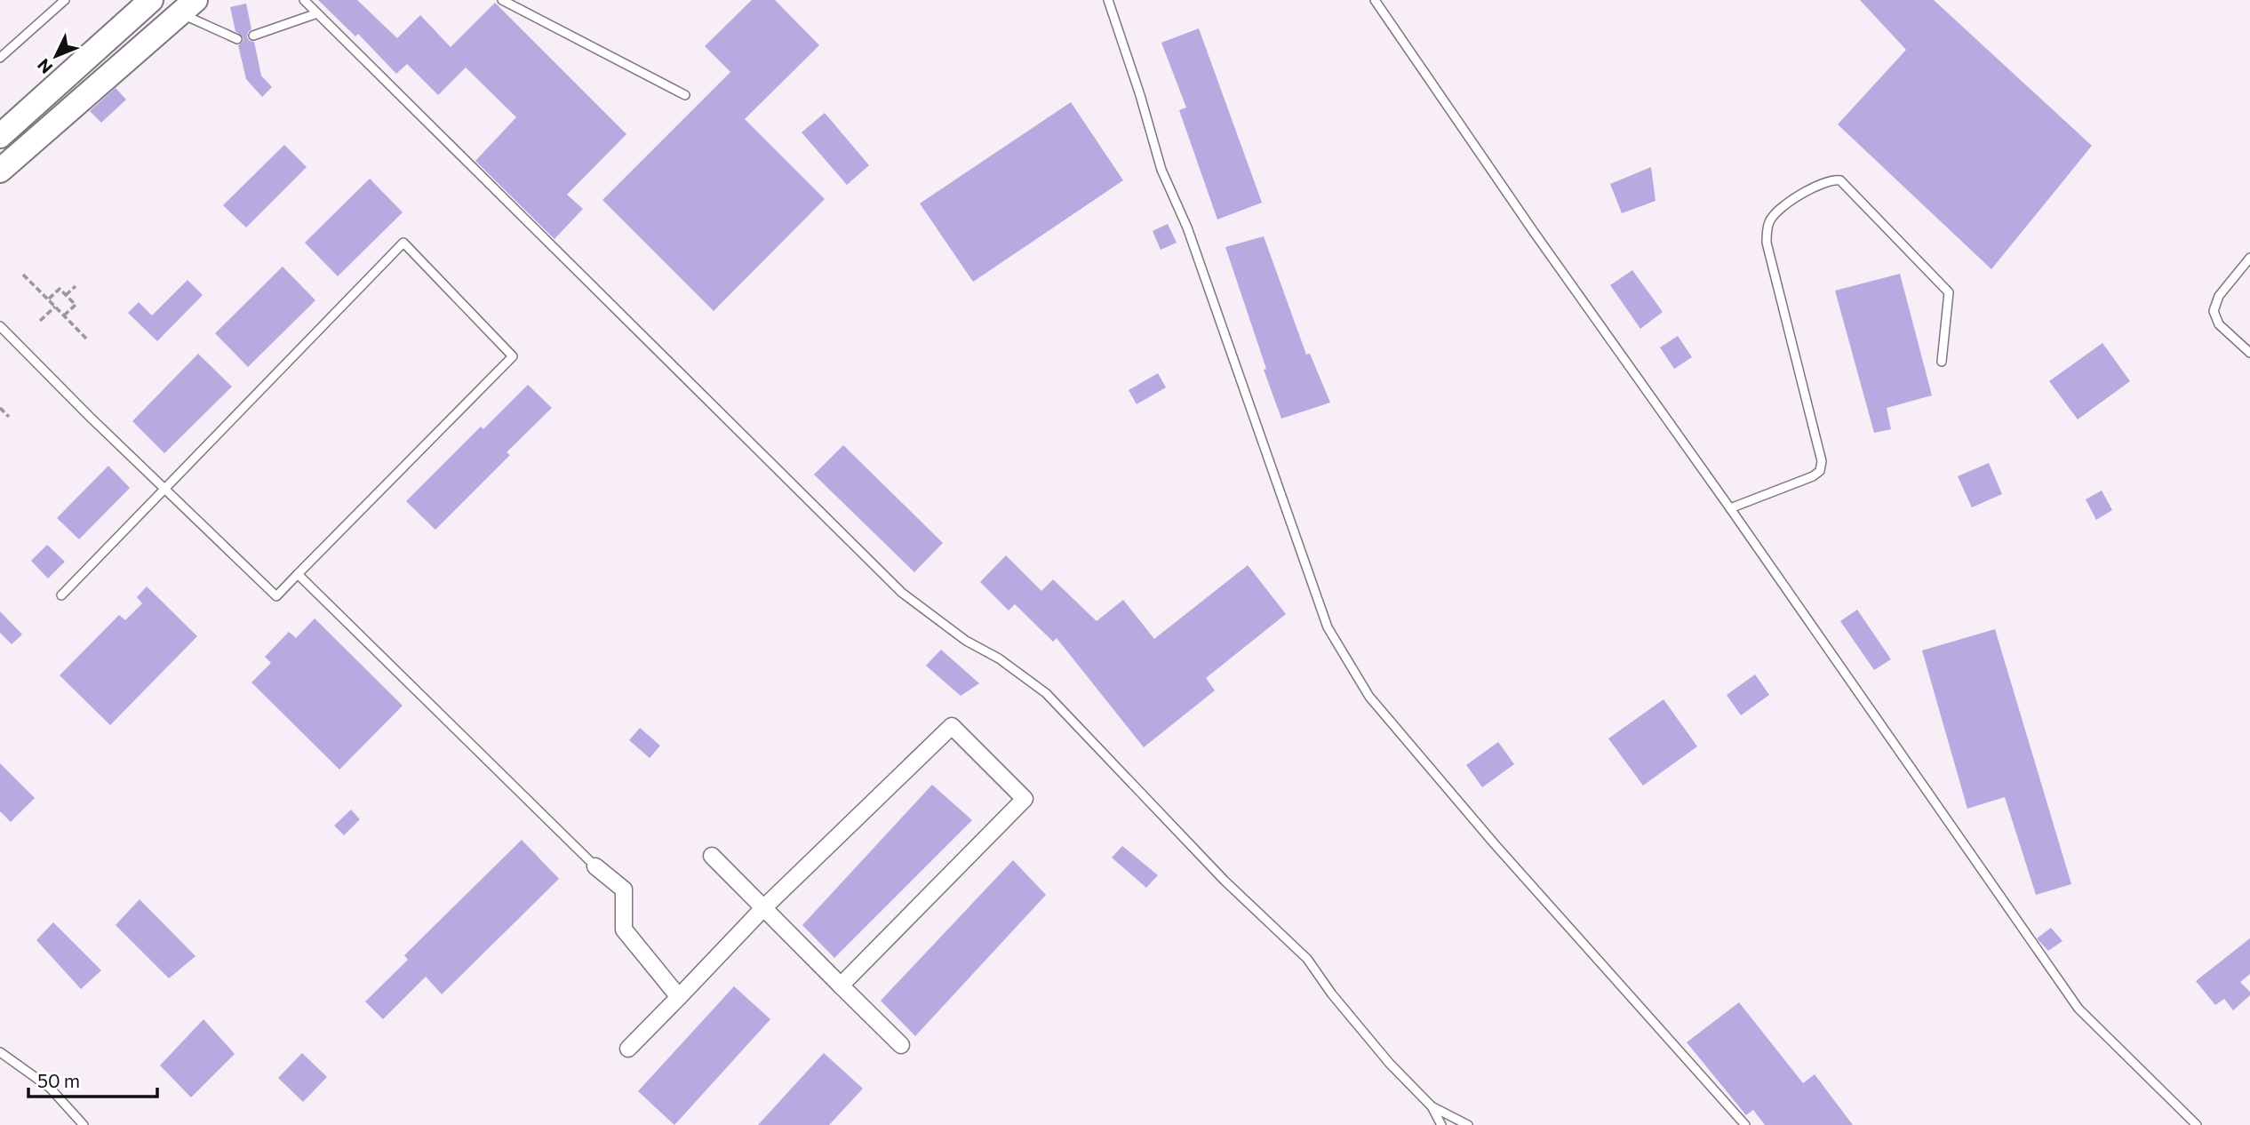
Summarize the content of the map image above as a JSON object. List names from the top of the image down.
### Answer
{
  "scale_bar": "50 m",
  "north": "bottom left"
}
